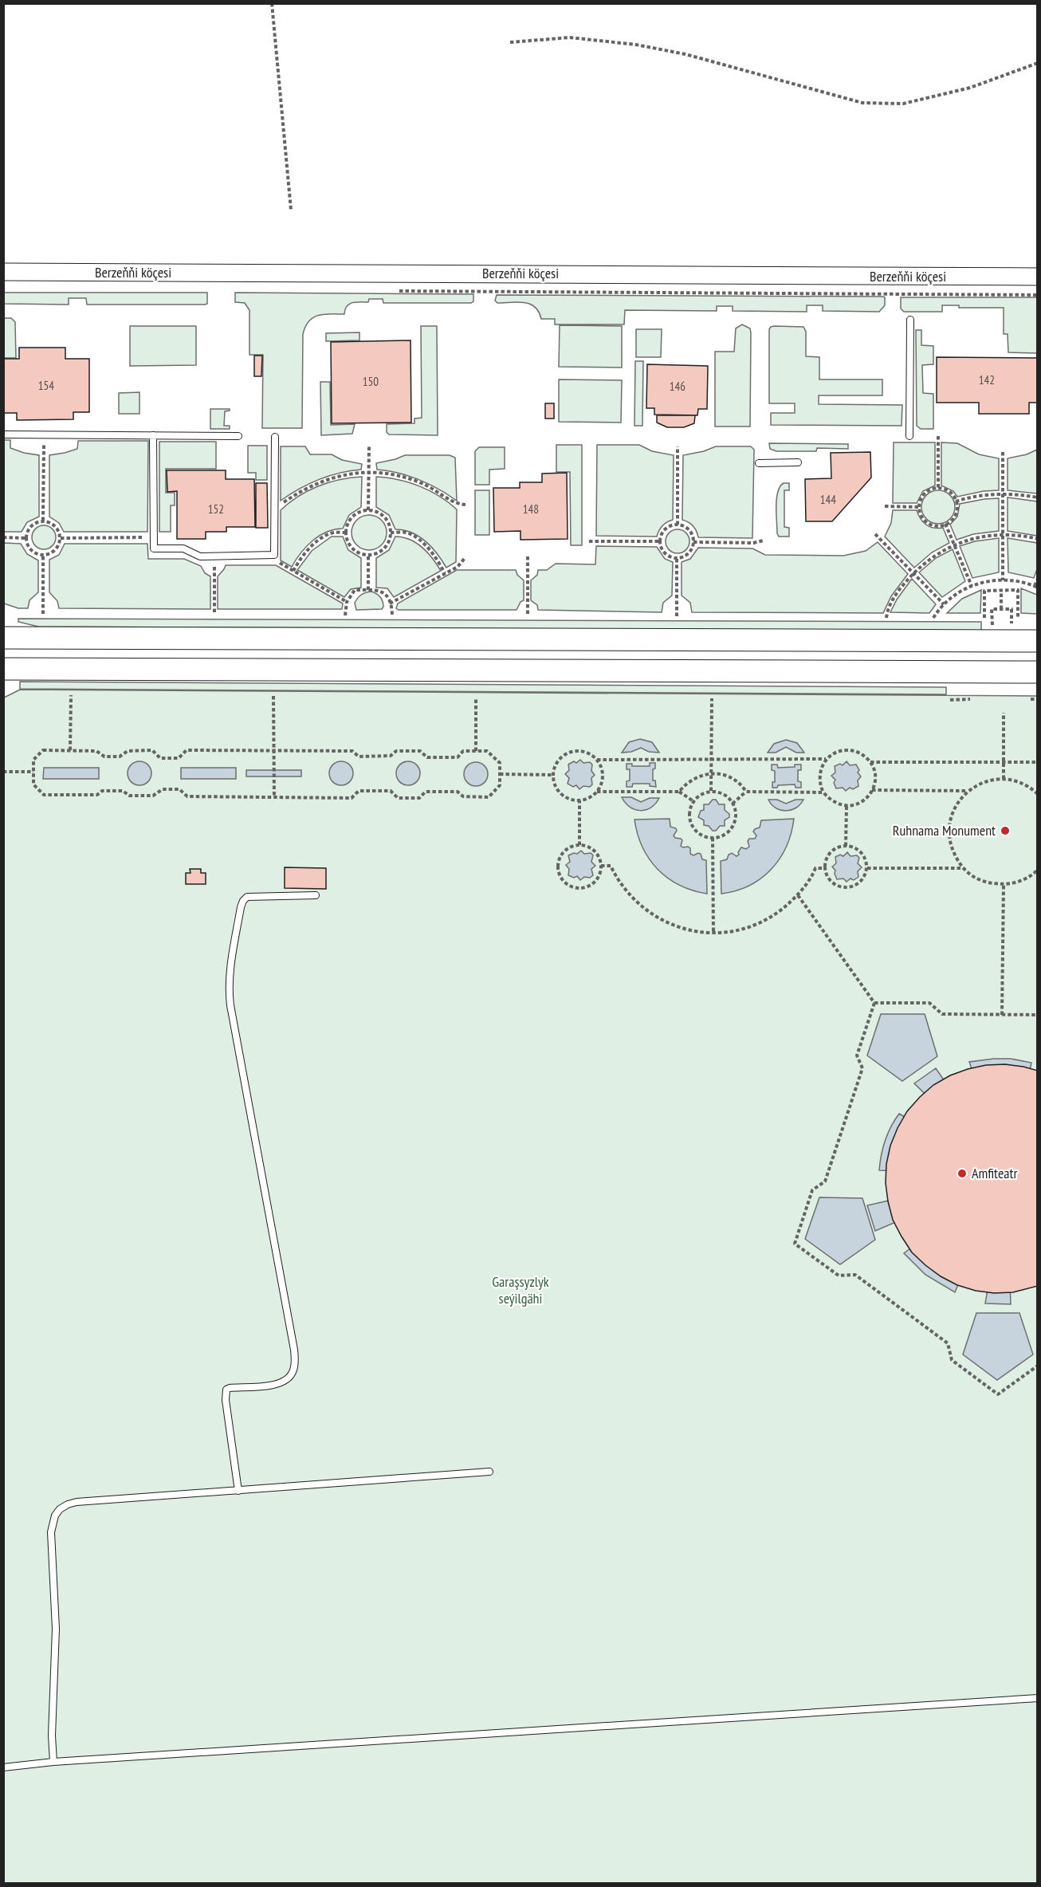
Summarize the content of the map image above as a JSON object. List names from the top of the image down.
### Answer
{
  "streets": {
    "street": ["Berzeňňi köçesi"]
  },
  "parks": ["Garaşsyzlyk seýilgähi"],
  "places": ["Ruhnama Monument", "Amfiteatr"],
  "house_numbers": [
    "142",
    "150",
    "154",
    "146",
    "144",
    "152",
    "148"
  ]
}
